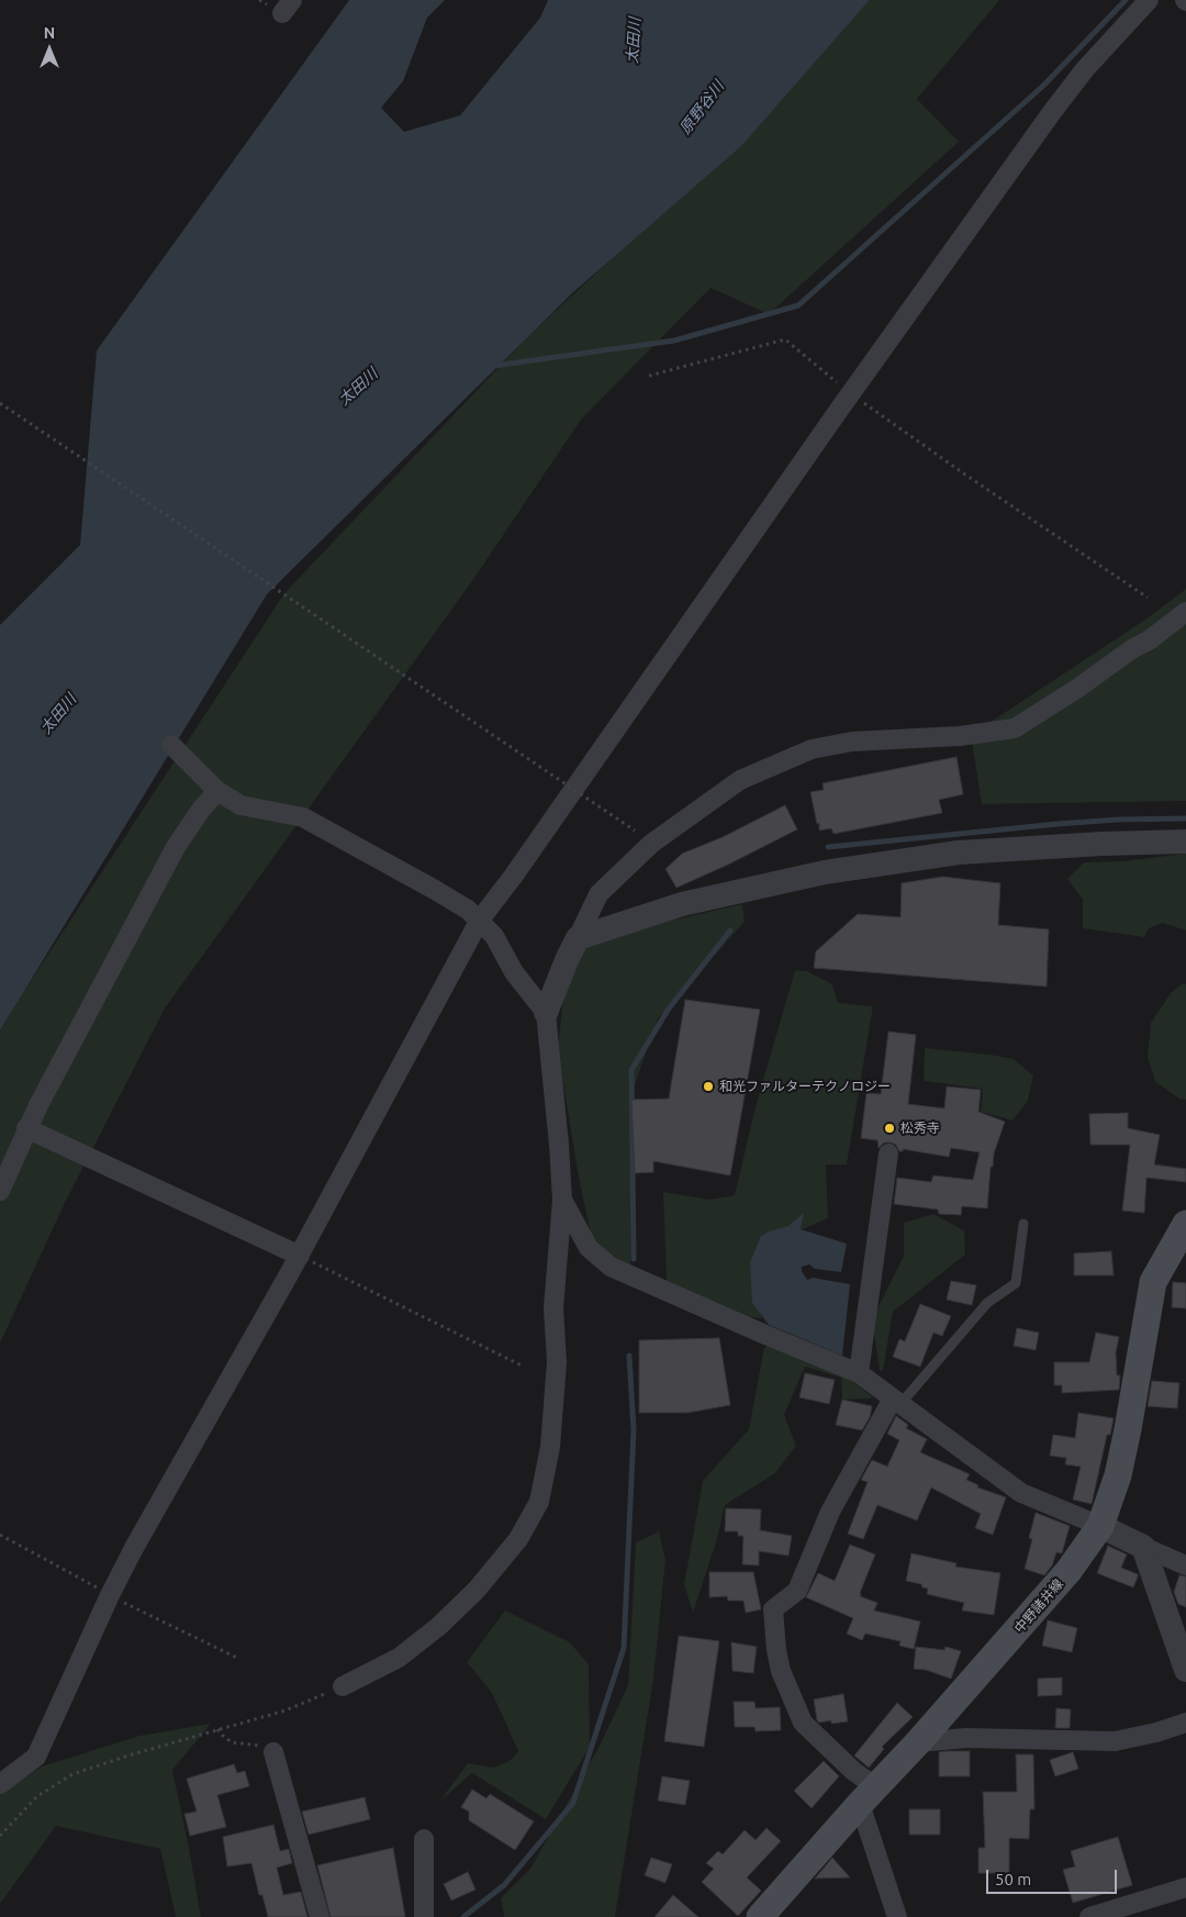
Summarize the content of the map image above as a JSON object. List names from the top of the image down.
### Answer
{
  "streets": {
    "main road": ["中野諸井線"]
  },
  "water": ["太田川", "原野谷川"],
  "places": ["和光ファルターテクノロジー", "松秀寺"],
  "scale_bar": "50 m",
  "north": "top"
}
